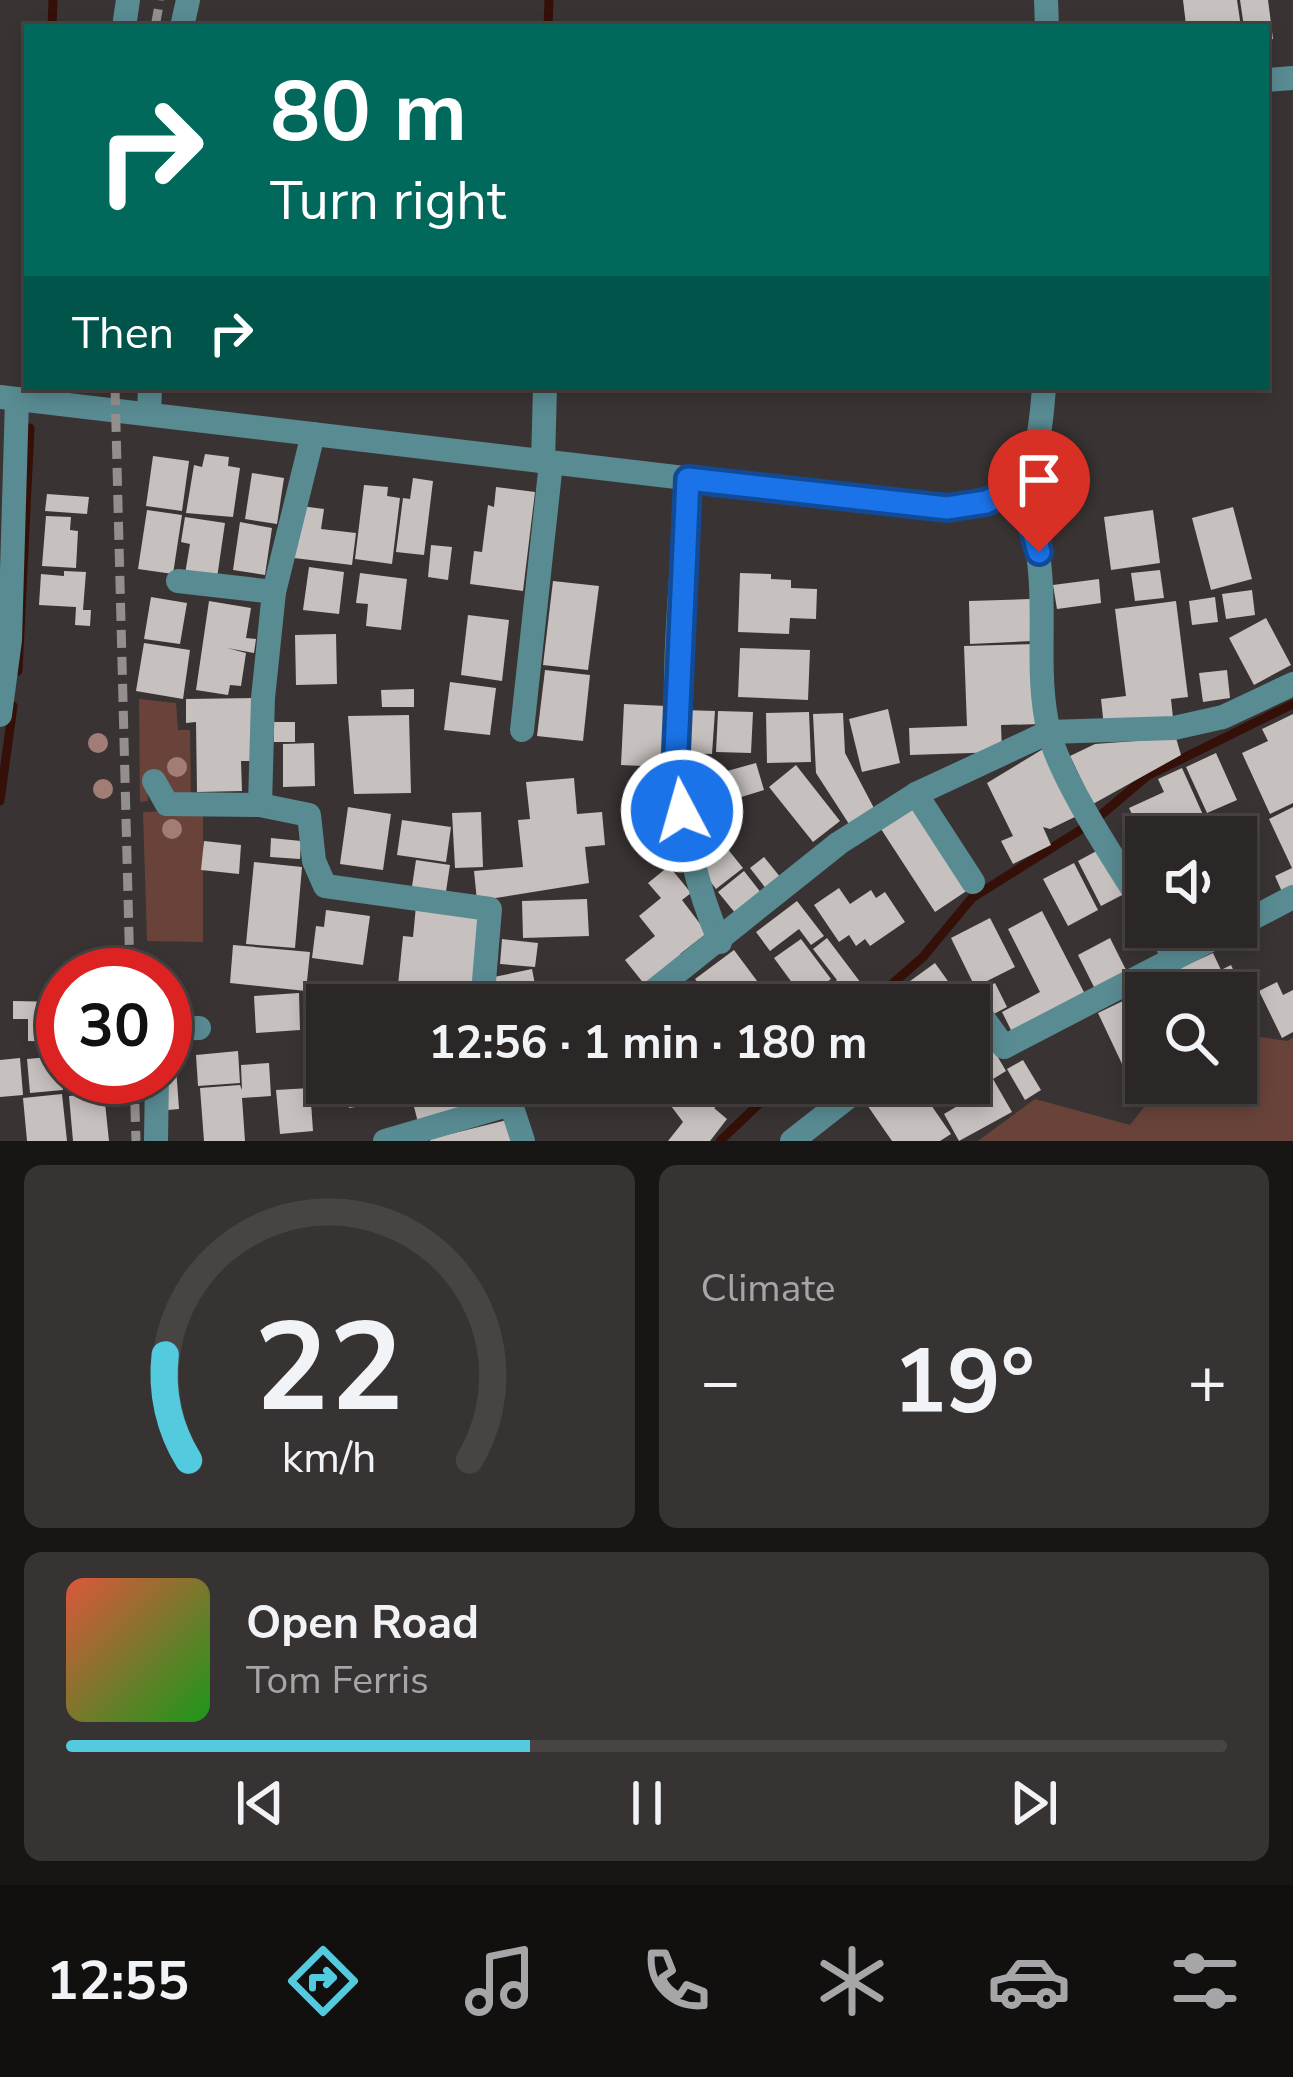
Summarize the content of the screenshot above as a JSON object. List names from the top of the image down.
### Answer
{
  "page": {
    "turn": ["80 m", "Turn right"],
    "then": "Then",
    "limit": "30",
    "trip": "12:56 · 1 min · 180 m",
    "tile": "Climate",
    "heat": ["−", "19°", "+"],
    "song": ["Open Road", "Tom Ferris"],
    "tabs": "12:55",
    "gauge": ["22", "km/h"]
  }
}
